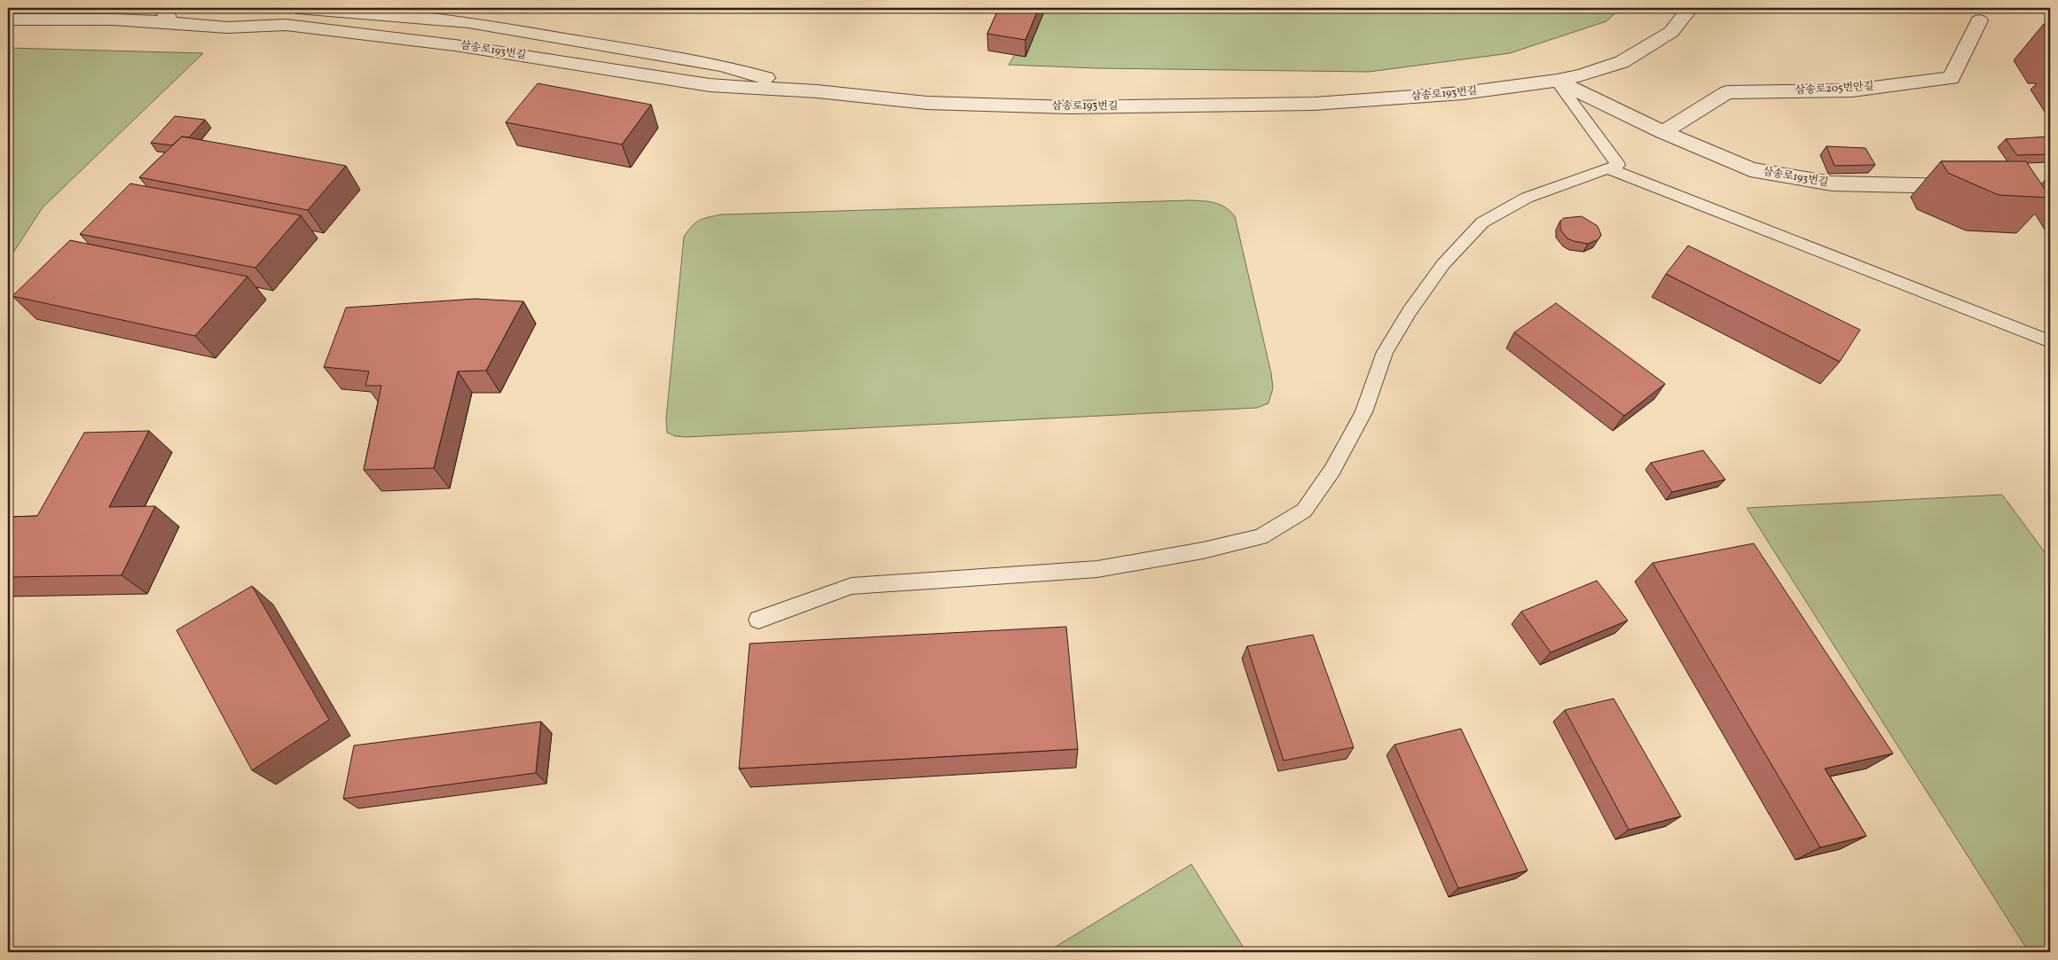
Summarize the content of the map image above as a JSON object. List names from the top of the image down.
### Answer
{
  "streets": {
    "street": ["삼송로193번길", "삼송로205번안길"]
  },
  "crossings": [
    ["삼송로193번길", "삼송로205번안길"]
  ]
}
